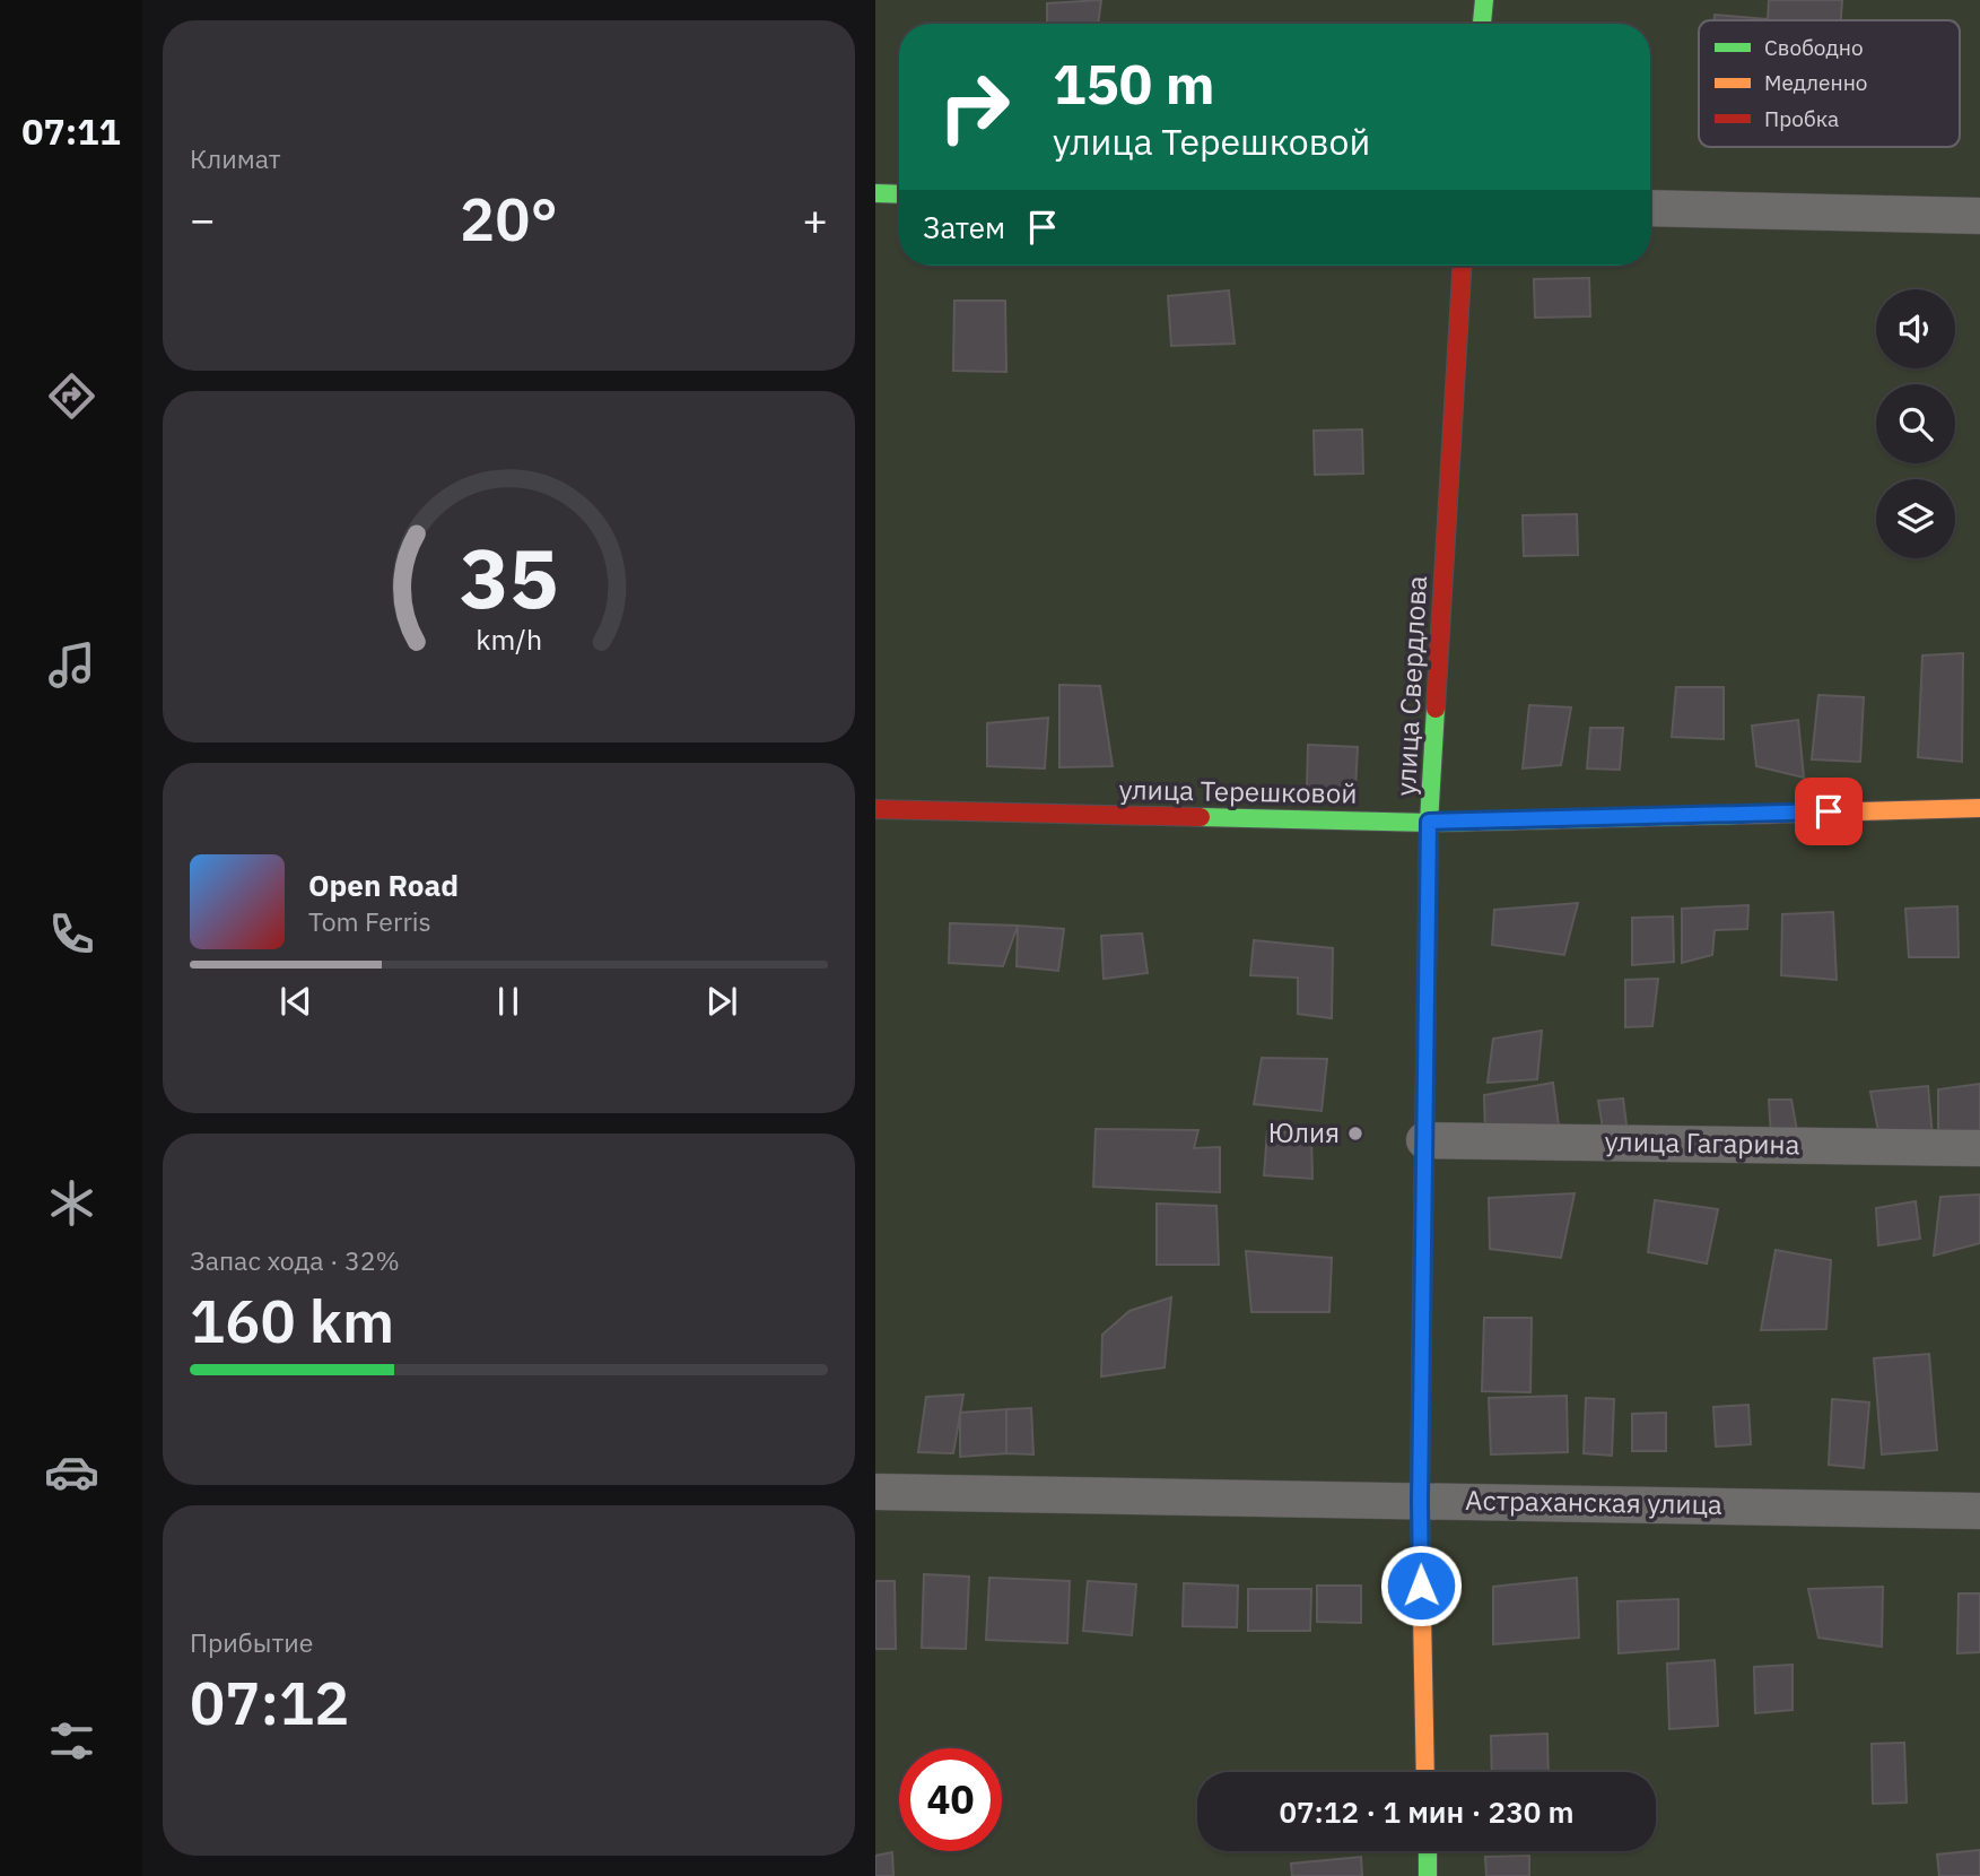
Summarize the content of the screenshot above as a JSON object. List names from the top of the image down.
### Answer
{
  "streets": {
    "street": [
      "улица Свердлова",
      "улица Терешковой",
      "улица Гагарина",
      "Астраханская улица"
    ]
  },
  "crossings": [
    ["улица Свердлова", "улица Терешковой"],
    ["улица Свердлова", "улица Гагарина"],
    ["улица Свердлова", "Астраханская улица"]
  ],
  "places": ["Юлия"],
  "legend": ["Свободно", "Медленно", "Пробка"],
  "page": {
    "tabs": "07:11",
    "tile": [
      "Климат",
      ["Запас хода · 32%", "160 km"],
      ["Прибытие", "07:12"]
    ],
    "turn": ["150 m", "улица Терешковой"],
    "heat": ["−", "20°", "+"],
    "then": "Затем",
    "song": ["Open Road", "Tom Ferris"],
    "limit": "40",
    "trip": "07:12 · 1 мин · 230 m",
    "gauge": ["35", "km/h"]
  }
}
